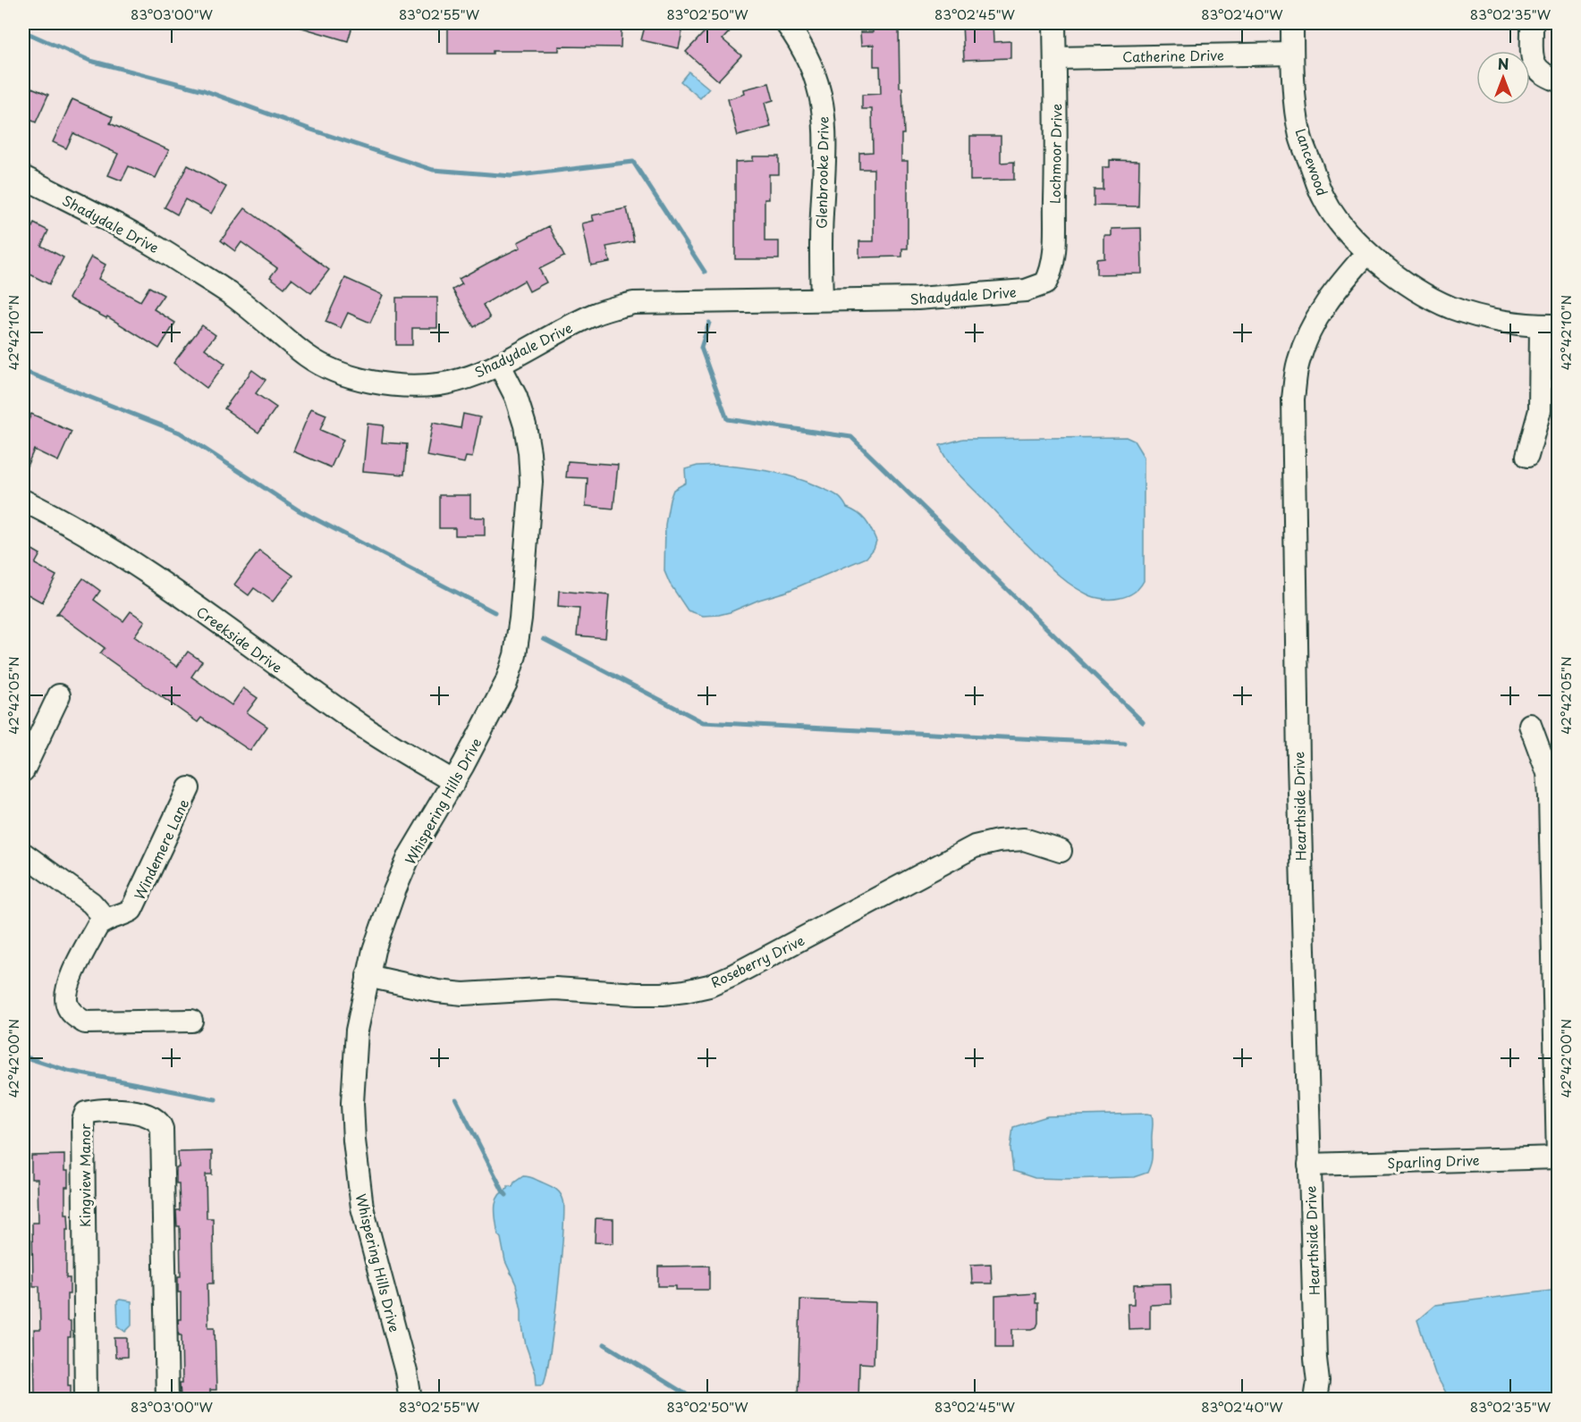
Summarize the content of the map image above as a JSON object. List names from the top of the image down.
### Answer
{
  "streets": {
    "street": [
      "Catherine Drive",
      "Lochmoor Drive",
      "Lancewood",
      "Glenbrooke Drive",
      "Shadydale Drive",
      "Creekside Drive",
      "Whispering Hills Drive",
      "Hearthside Drive",
      "Windemere Lane",
      "Roseberry Drive",
      "Sparling Drive",
      "Kingview Manor"
    ]
  },
  "crossings": [
    ["Catherine Drive", "Lochmoor Drive"],
    ["Catherine Drive", "Lancewood"],
    ["Lochmoor Drive", "Shadydale Drive"],
    ["Lancewood", "Hearthside Drive"],
    ["Glenbrooke Drive", "Shadydale Drive"],
    ["Shadydale Drive", "Whispering Hills Drive"],
    ["Creekside Drive", "Whispering Hills Drive"],
    ["Whispering Hills Drive", "Roseberry Drive"],
    ["Hearthside Drive", "Sparling Drive"]
  ],
  "north": "top",
  "coordinates": [
    "83°03'00\"W",
    "83°02'55\"W",
    "83°02'50\"W",
    "83°02'45\"W",
    "83°02'40\"W",
    "83°02'35\"W",
    "42°42'10\"N",
    "42°42'05\"N",
    "42°42'00\"N"
  ]
}
